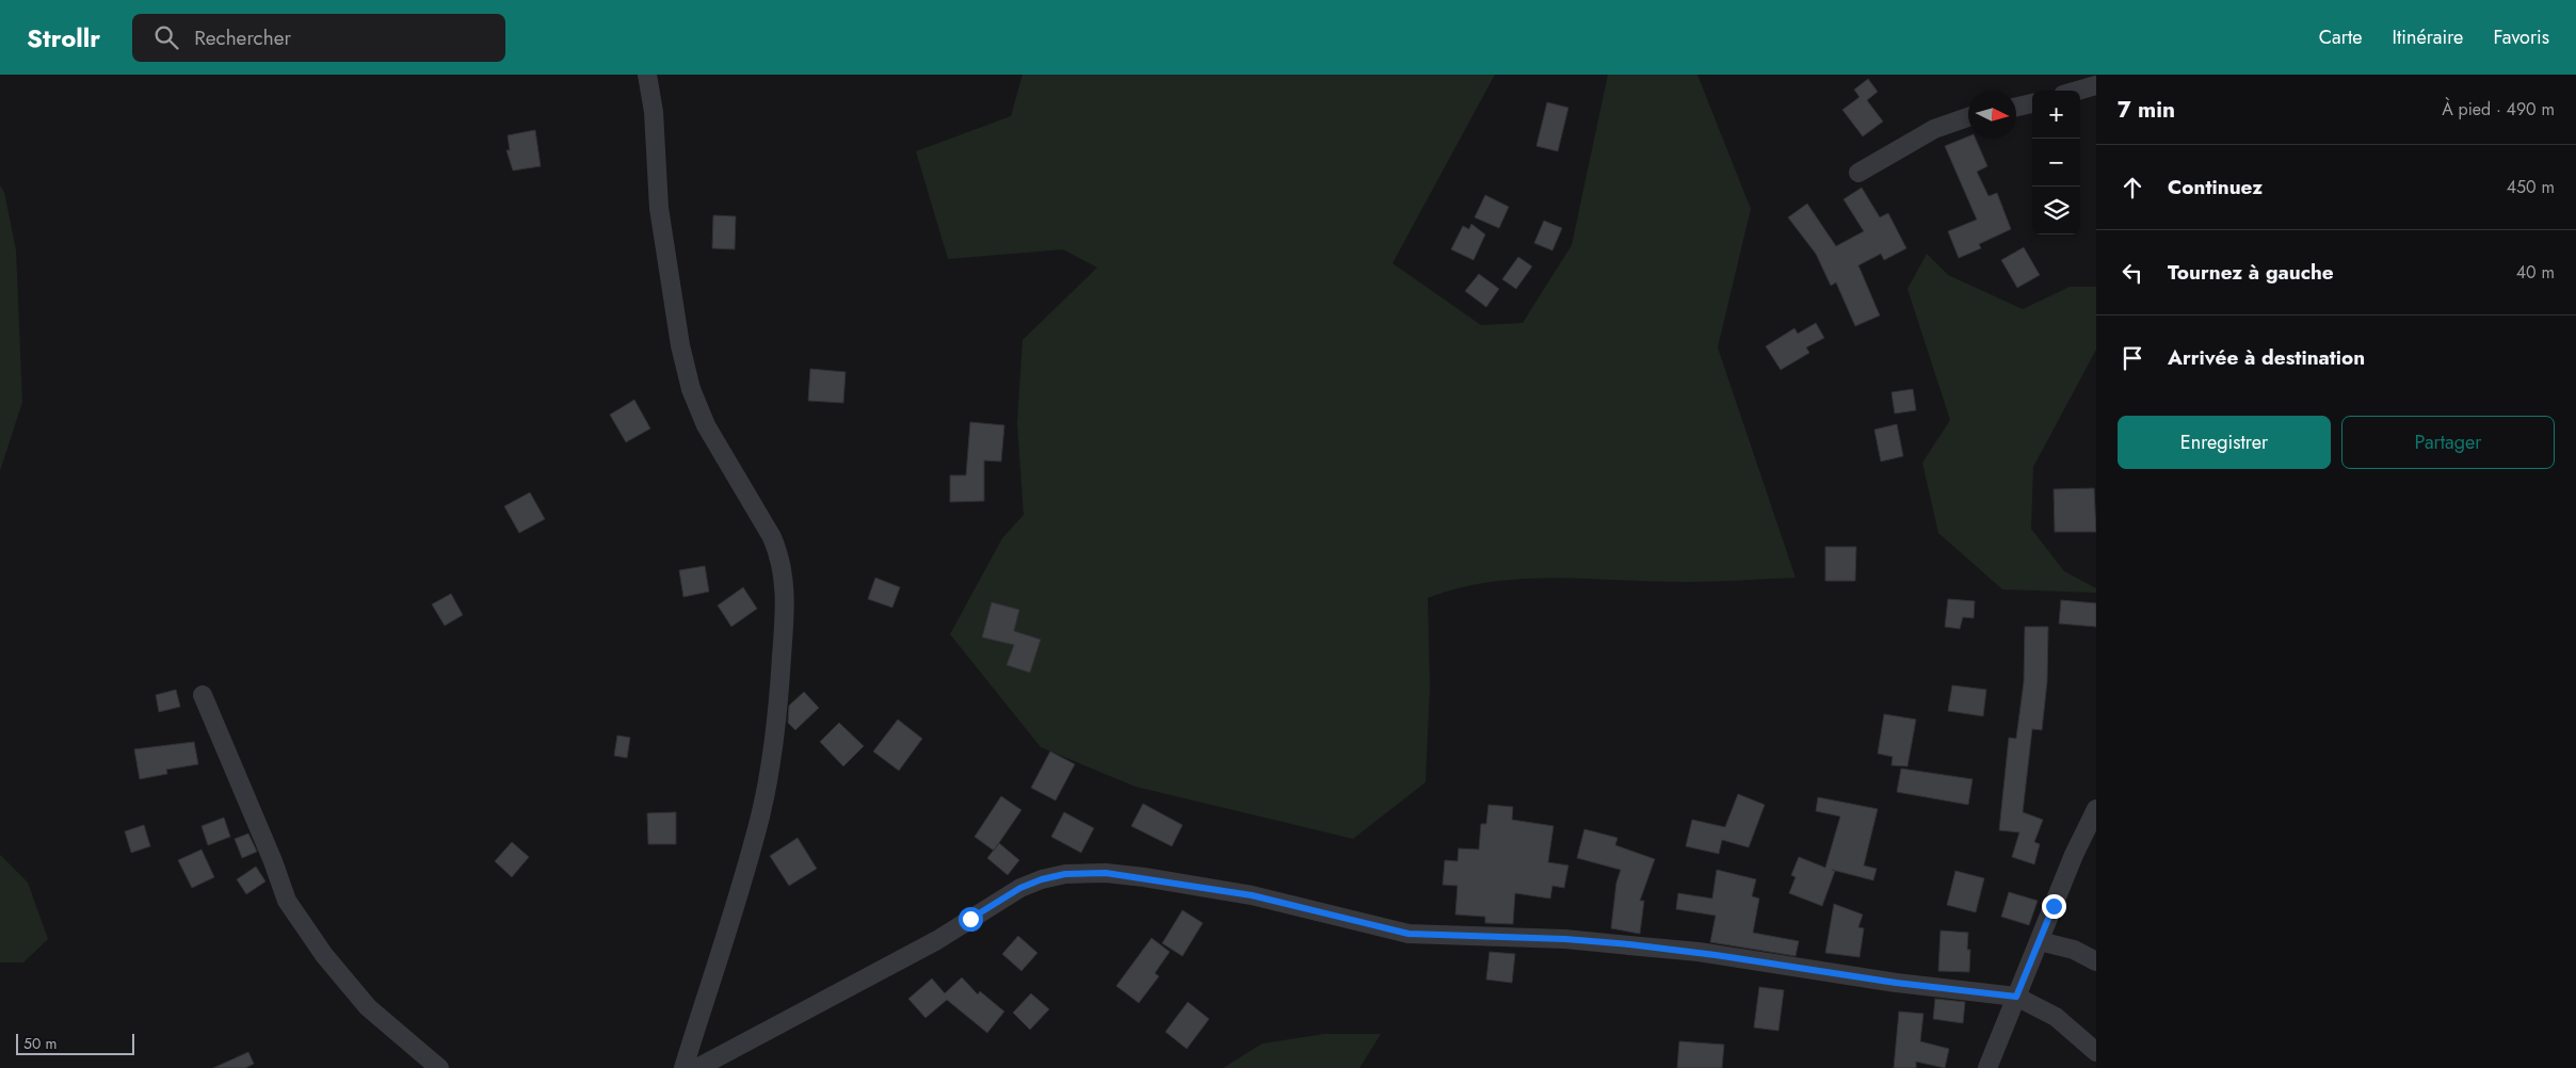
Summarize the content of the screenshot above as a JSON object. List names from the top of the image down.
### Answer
{
  "scale_bar": "50 m",
  "north": "right",
  "page": {
    "header": "Strollr",
    "search": "Rechercher",
    "nav": ["Carte", "Itinéraire", "Favoris"],
    "heading": ["7 min", "À pied · 490 m"],
    "map_buttons": ["+", "−"],
    "list": [
      ["Continuez", "450 m"],
      ["Tournez à gauche", "40 m"],
      "Arrivée à destination"
    ],
    "buttons": ["Enregistrer", "Partager"],
    "scale": "50 m"
  }
}
